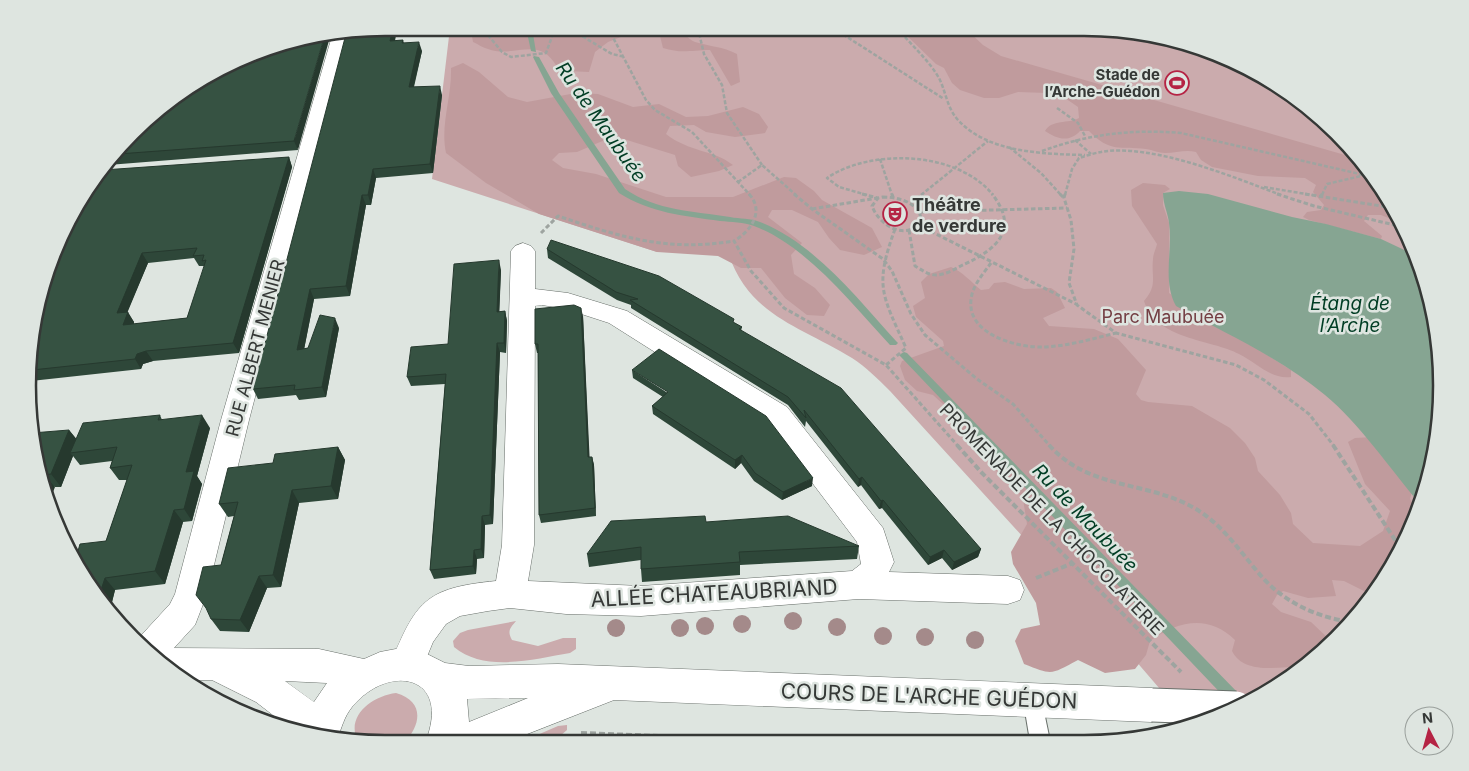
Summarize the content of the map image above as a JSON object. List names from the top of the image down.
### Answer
{
  "streets": {
    "street": ["RUE ALBERT MENIER", "ALLÉE CHATEAUBRIAND", "COURS DE L'ARCHE GUÉDON"],
    "path": ["PROMENADE DE LA CHOCOLATERIE"]
  },
  "crossings": [
    ["ALLÉE CHATEAUBRIAND", "COURS DE L'ARCHE GUÉDON"]
  ],
  "water": ["Ru de Maubuée", "Étang de l’Arche"],
  "parks": ["Parc Maubuée"],
  "places": {
    "sports": ["Stade de l’Arche-Guédon"],
    "theatre": ["Théâtre de verdure"]
  },
  "north": "top"
}
